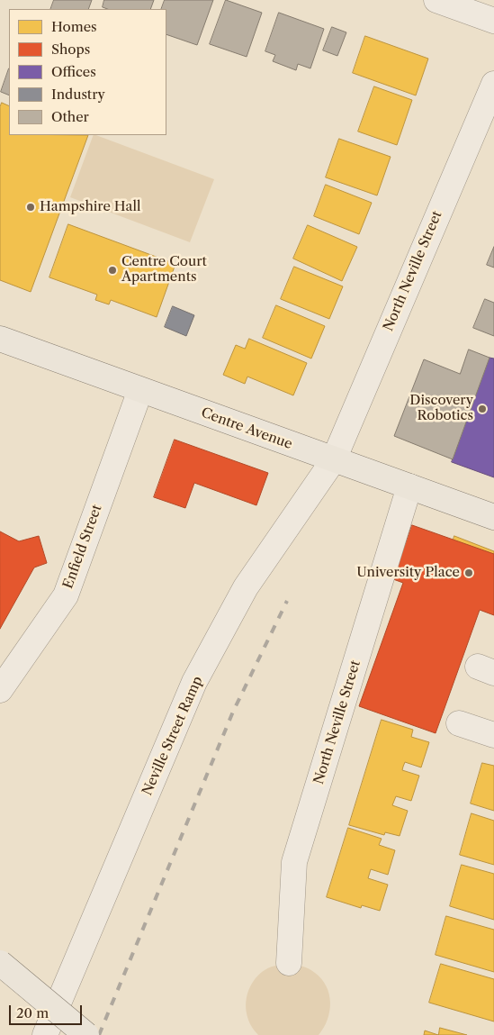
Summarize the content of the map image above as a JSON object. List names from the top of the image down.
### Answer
{
  "streets": {
    "main road": ["Centre Avenue"],
    "street": ["North Neville Street", "Enfield Street", "Neville Street Ramp"]
  },
  "crossings": [
    ["North Neville Street", "Centre Avenue"],
    ["North Neville Street", "Neville Street Ramp"],
    ["Centre Avenue", "Enfield Street"]
  ],
  "places": [
    "Hampshire Hall",
    "Centre Court Apartments",
    "Discovery Robotics",
    "University Place"
  ],
  "legend": [
    "Homes",
    "Shops",
    "Offices",
    "Industry",
    "Other"
  ],
  "scale_bar": "20 m"
}
